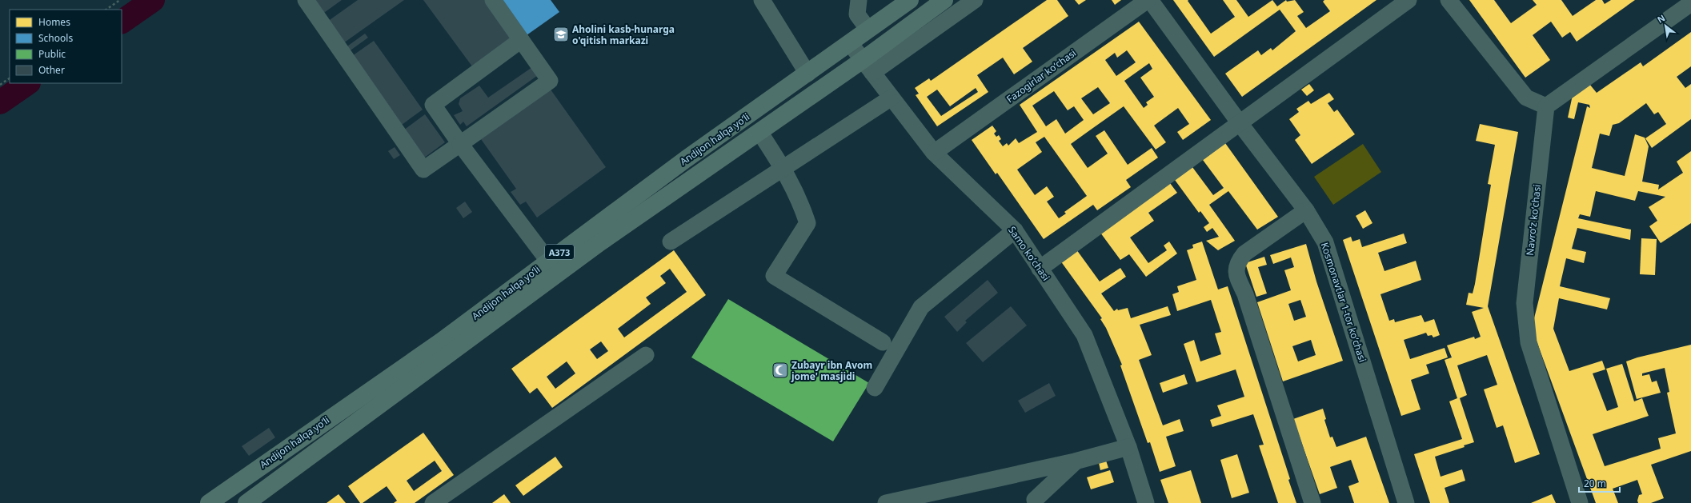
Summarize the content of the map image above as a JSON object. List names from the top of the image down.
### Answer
{
  "streets": {
    "highway": ["Andijon halqa yo‘li", "A373"],
    "street": [
      "Fazogirlar koʻchasi",
      "Navroʻz koʻchasi",
      "Samo koʻchasi",
      "Kosmonavtlar 1-tor koʻchasi"
    ]
  },
  "crossings": [
    ["Fazogirlar koʻchasi", "Samo koʻchasi"],
    ["Andijon halqa yo‘li", "Samo koʻchasi"]
  ],
  "places": {
    "school or university": ["Aholini kasb-hunarga o'qitish markazi"],
    "mosque": ["Zubayr ibn Avom jome' masjidi"]
  },
  "legend": [
    "Homes",
    "Schools",
    "Public",
    "Other"
  ],
  "scale_bar": "20 m",
  "north": "top left"
}
